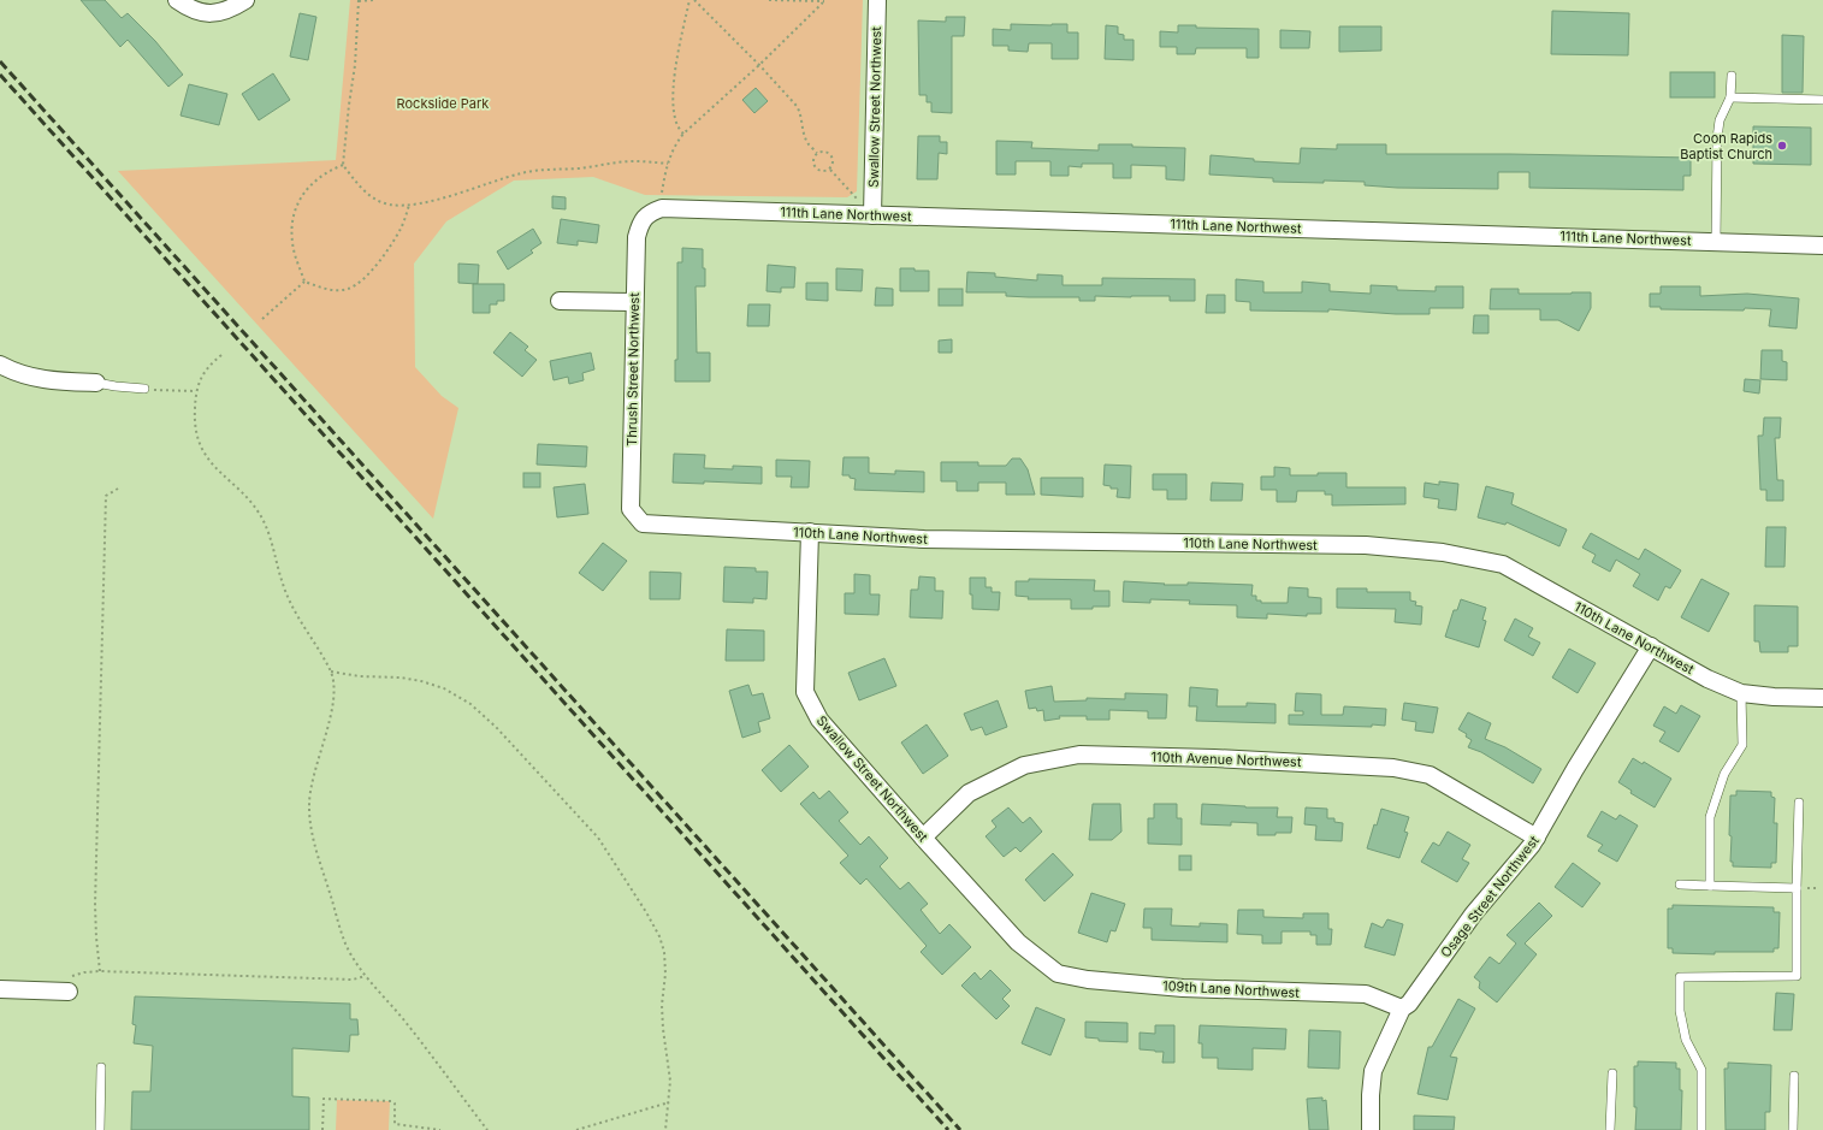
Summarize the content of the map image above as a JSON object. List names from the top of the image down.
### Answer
{
  "streets": {
    "street": [
      "Swallow Street Northwest",
      "111th Lane Northwest",
      "Thrush Street Northwest",
      "110th Lane Northwest",
      "110th Avenue Northwest",
      "Osage Street Northwest",
      "109th Lane Northwest"
    ]
  },
  "crossings": [
    ["Swallow Street Northwest", "111th Lane Northwest"],
    ["Swallow Street Northwest", "110th Lane Northwest"],
    ["Swallow Street Northwest", "110th Avenue Northwest"],
    ["Swallow Street Northwest", "109th Lane Northwest"],
    ["111th Lane Northwest", "Thrush Street Northwest"],
    ["Thrush Street Northwest", "110th Lane Northwest"],
    ["110th Lane Northwest", "Osage Street Northwest"],
    ["110th Avenue Northwest", "Osage Street Northwest"],
    ["Osage Street Northwest", "109th Lane Northwest"]
  ],
  "parks": ["Rockslide Park"],
  "places": ["Coon Rapids Baptist Church"]
}
